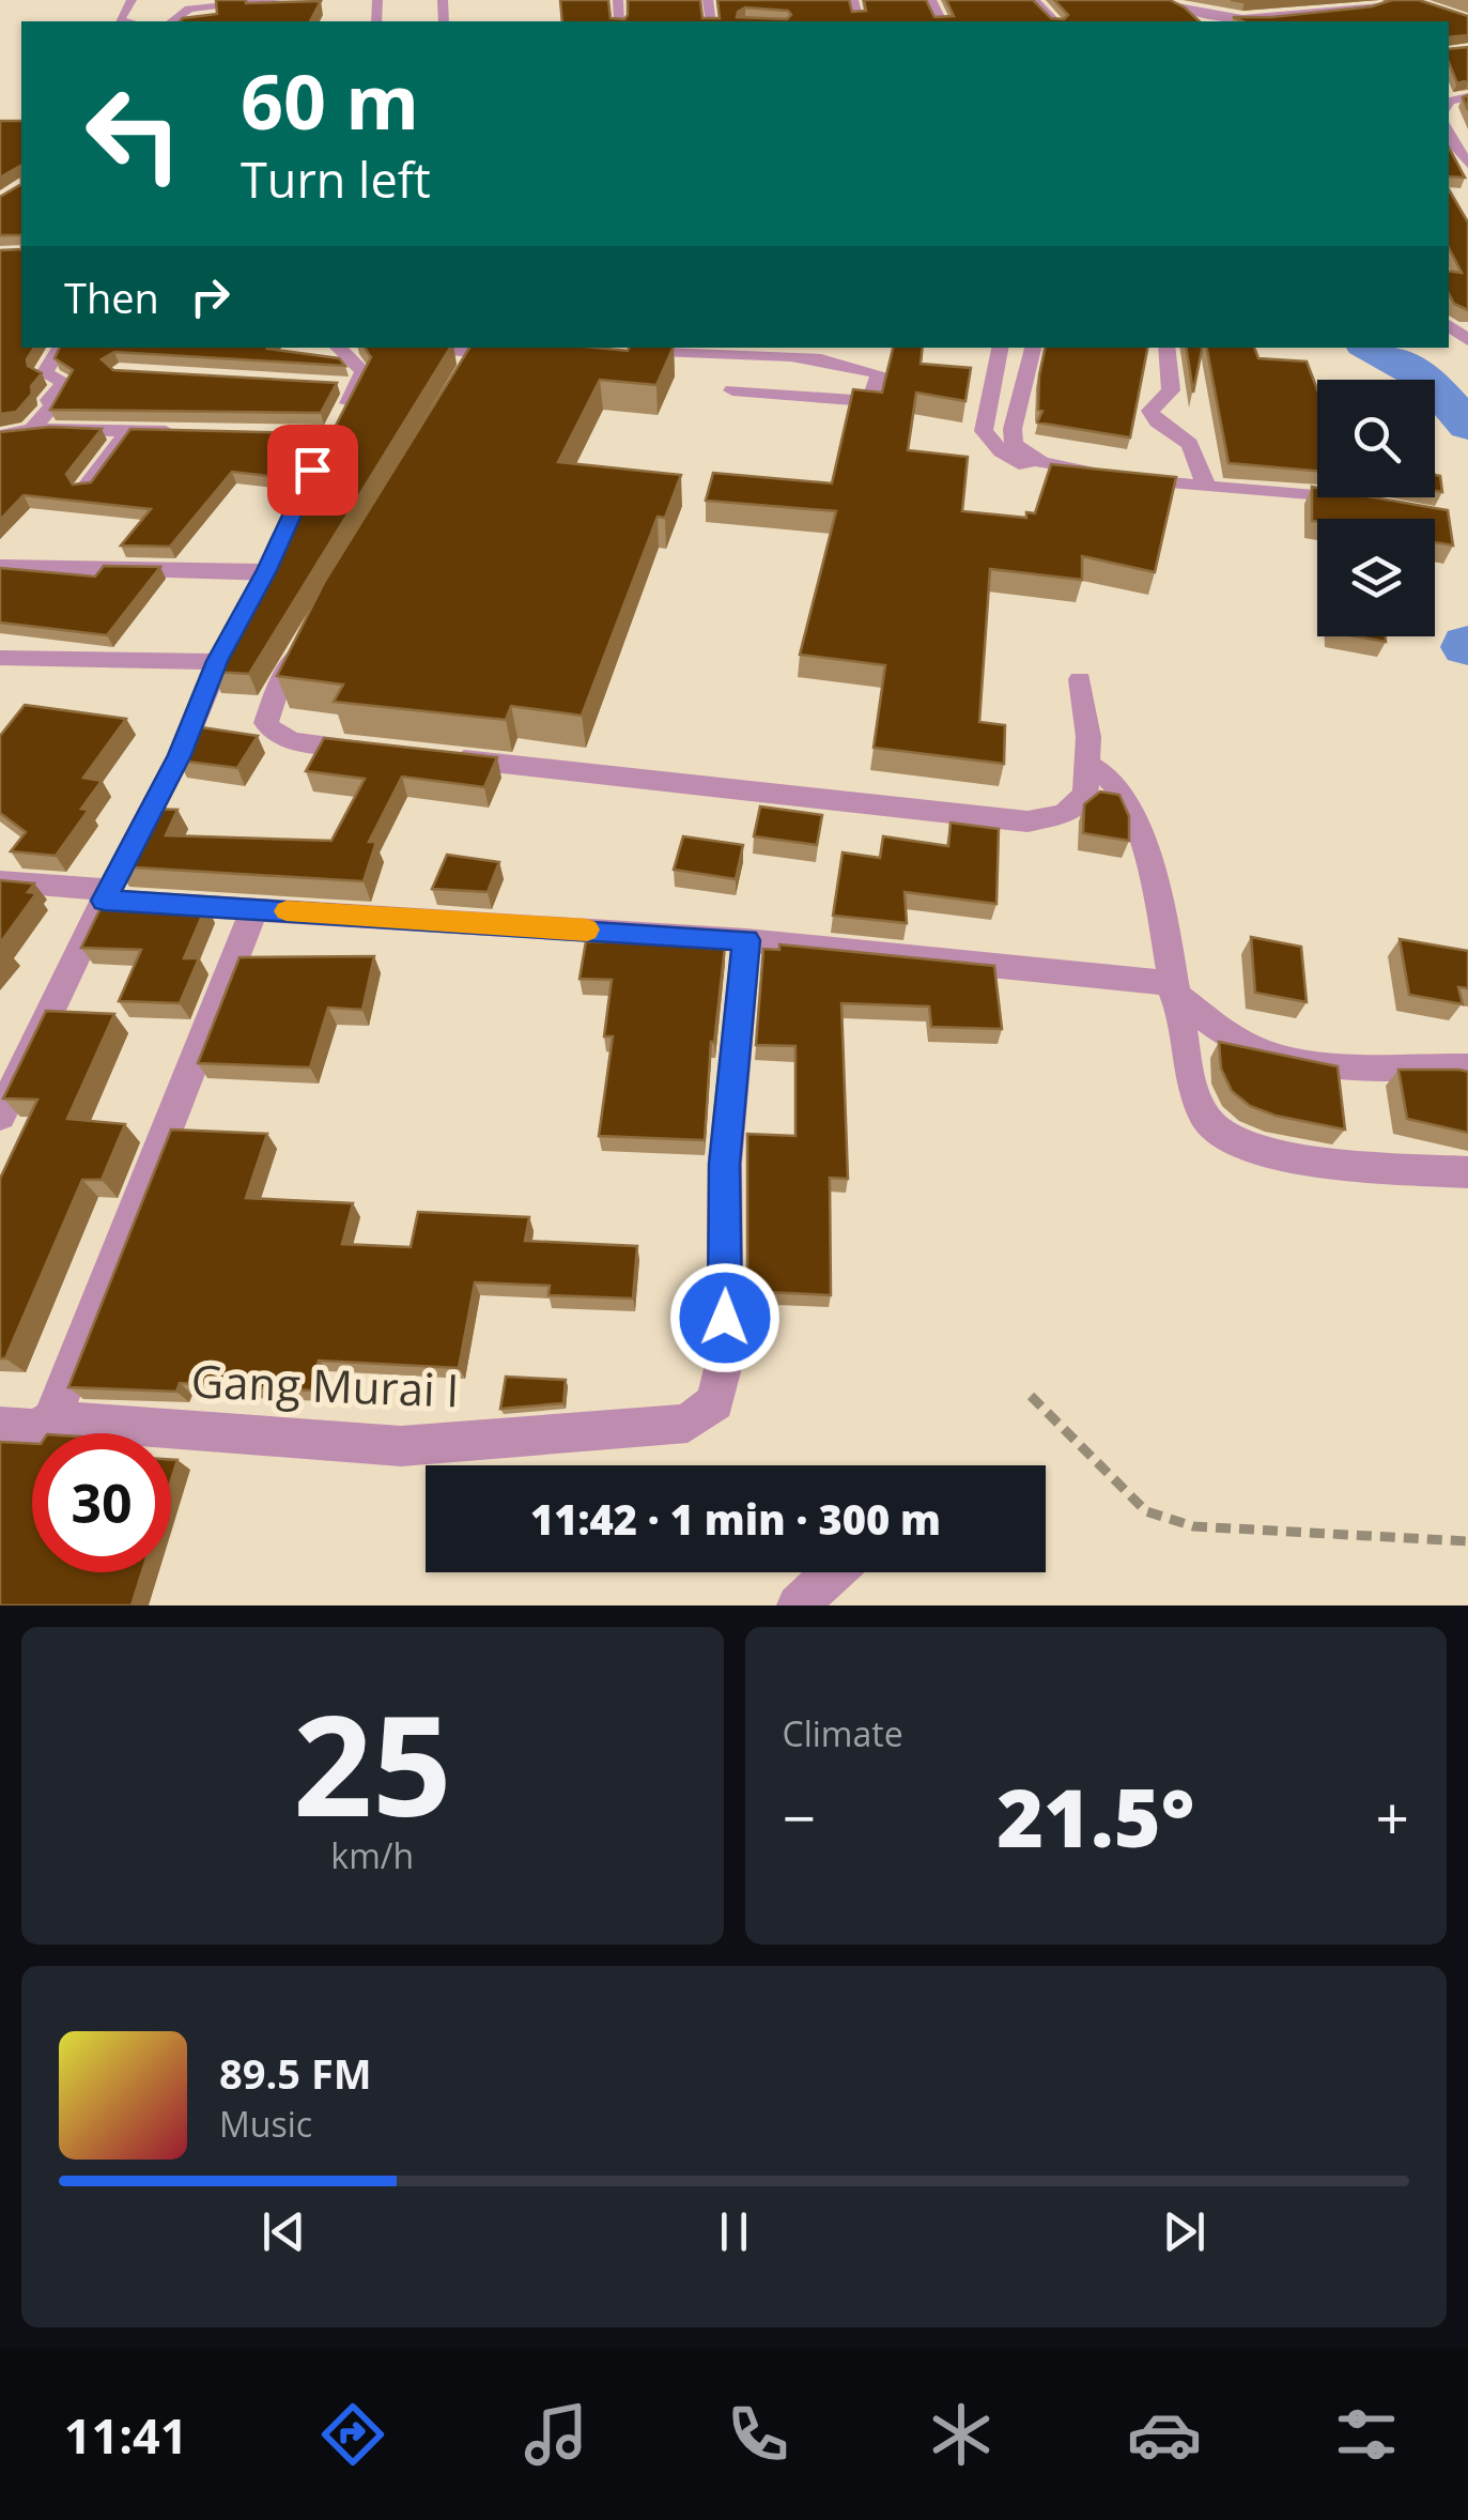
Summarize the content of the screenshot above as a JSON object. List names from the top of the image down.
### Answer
{
  "streets": {
    "street": ["Gang Murai I"]
  },
  "page": {
    "turn": ["60 m", "Turn left"],
    "then": "Then",
    "limit": "30",
    "trip": "11:42 · 1 min · 300 m",
    "tile": [
      ["25", "km/h"],
      "Climate"
    ],
    "heat": ["−", "21.5°", "+"],
    "song": ["89.5 FM", "Music"],
    "tabs": "11:41"
  }
}
